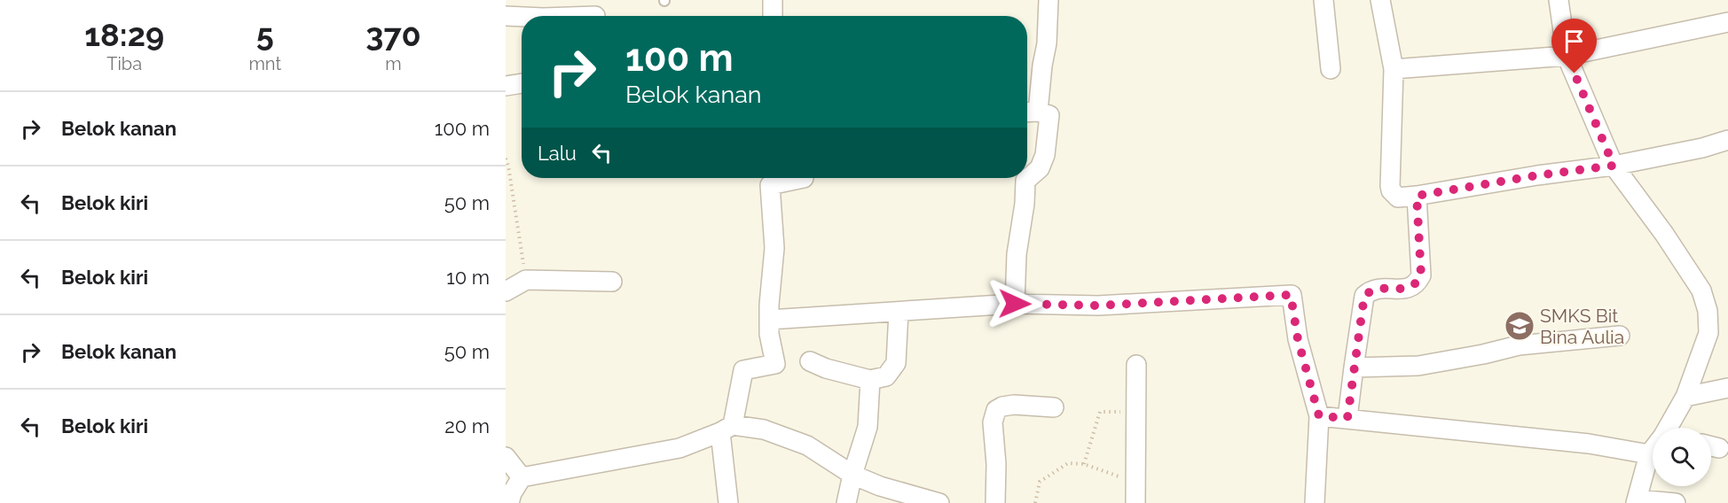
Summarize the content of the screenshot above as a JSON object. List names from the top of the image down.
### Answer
{
  "places": {
    "school or university": ["SMKS Bit Bina Aulia"]
  },
  "page": {
    "eta": [
      "18:29",
      "Tiba",
      "5",
      "mnt",
      "370",
      "m"
    ],
    "turn": ["100 m", "Belok kanan"],
    "list": [
      {
        "name": "Belok kanan",
        "value": "100 m"
      },
      {
        "name": "Belok kiri",
        "value": "50 m"
      },
      {
        "name": "Belok kiri",
        "value": "10 m"
      },
      {
        "name": "Belok kanan",
        "value": "50 m"
      },
      {
        "name": "Belok kiri",
        "value": "20 m"
      }
    ],
    "then": "Lalu"
  }
}
